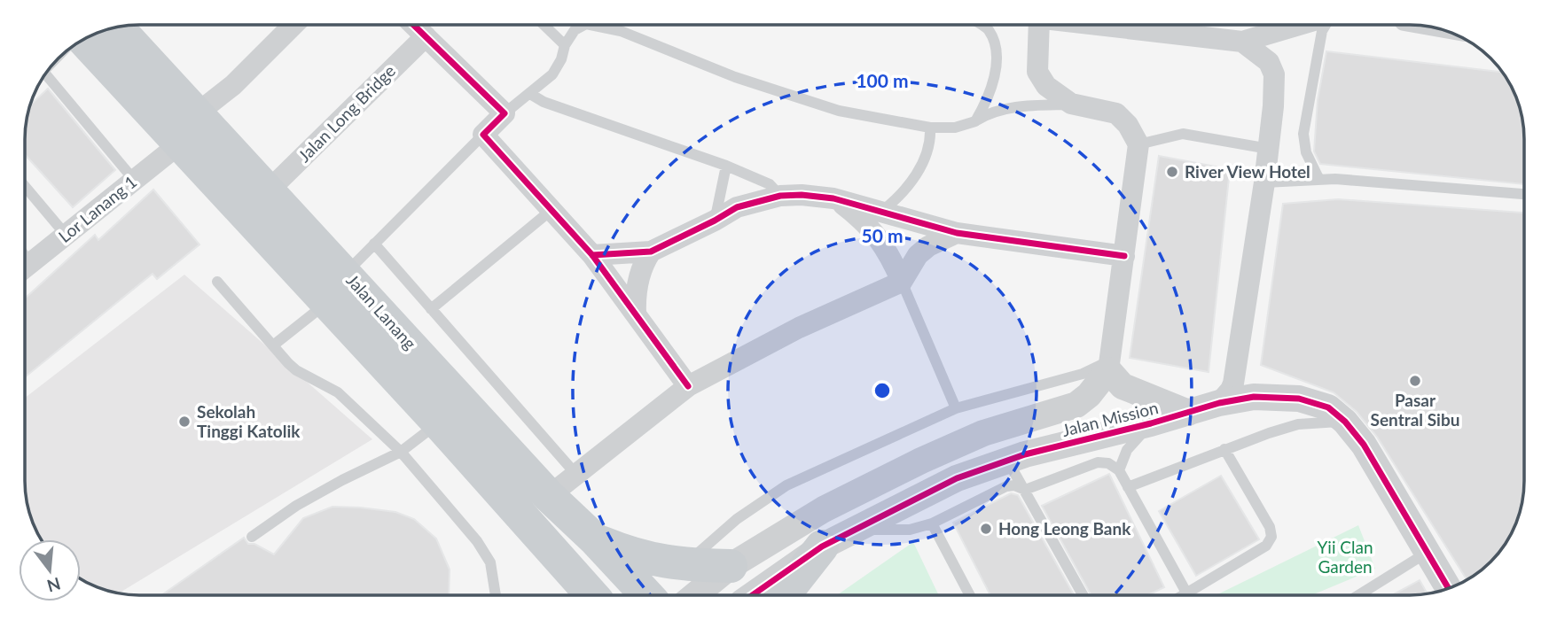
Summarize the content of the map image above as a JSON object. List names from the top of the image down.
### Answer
{
  "streets": {
    "main road": ["Jalan Lanang"],
    "street": ["Jalan Long Bridge", "Lor Lanang 1", "Jalan Mission"]
  },
  "crossings": [
    ["Jalan Long Bridge", "Jalan Lanang"],
    ["Lor Lanang 1", "Jalan Lanang"]
  ],
  "parks": ["Yii Clan Garden"],
  "places": [
    "River View Hotel",
    "Pasar Sentral Sibu",
    "Sekolah Tinggi Katolik",
    "Hong Leong Bank"
  ],
  "north": "bottom",
  "rings": ["100 m", "50 m"]
}
